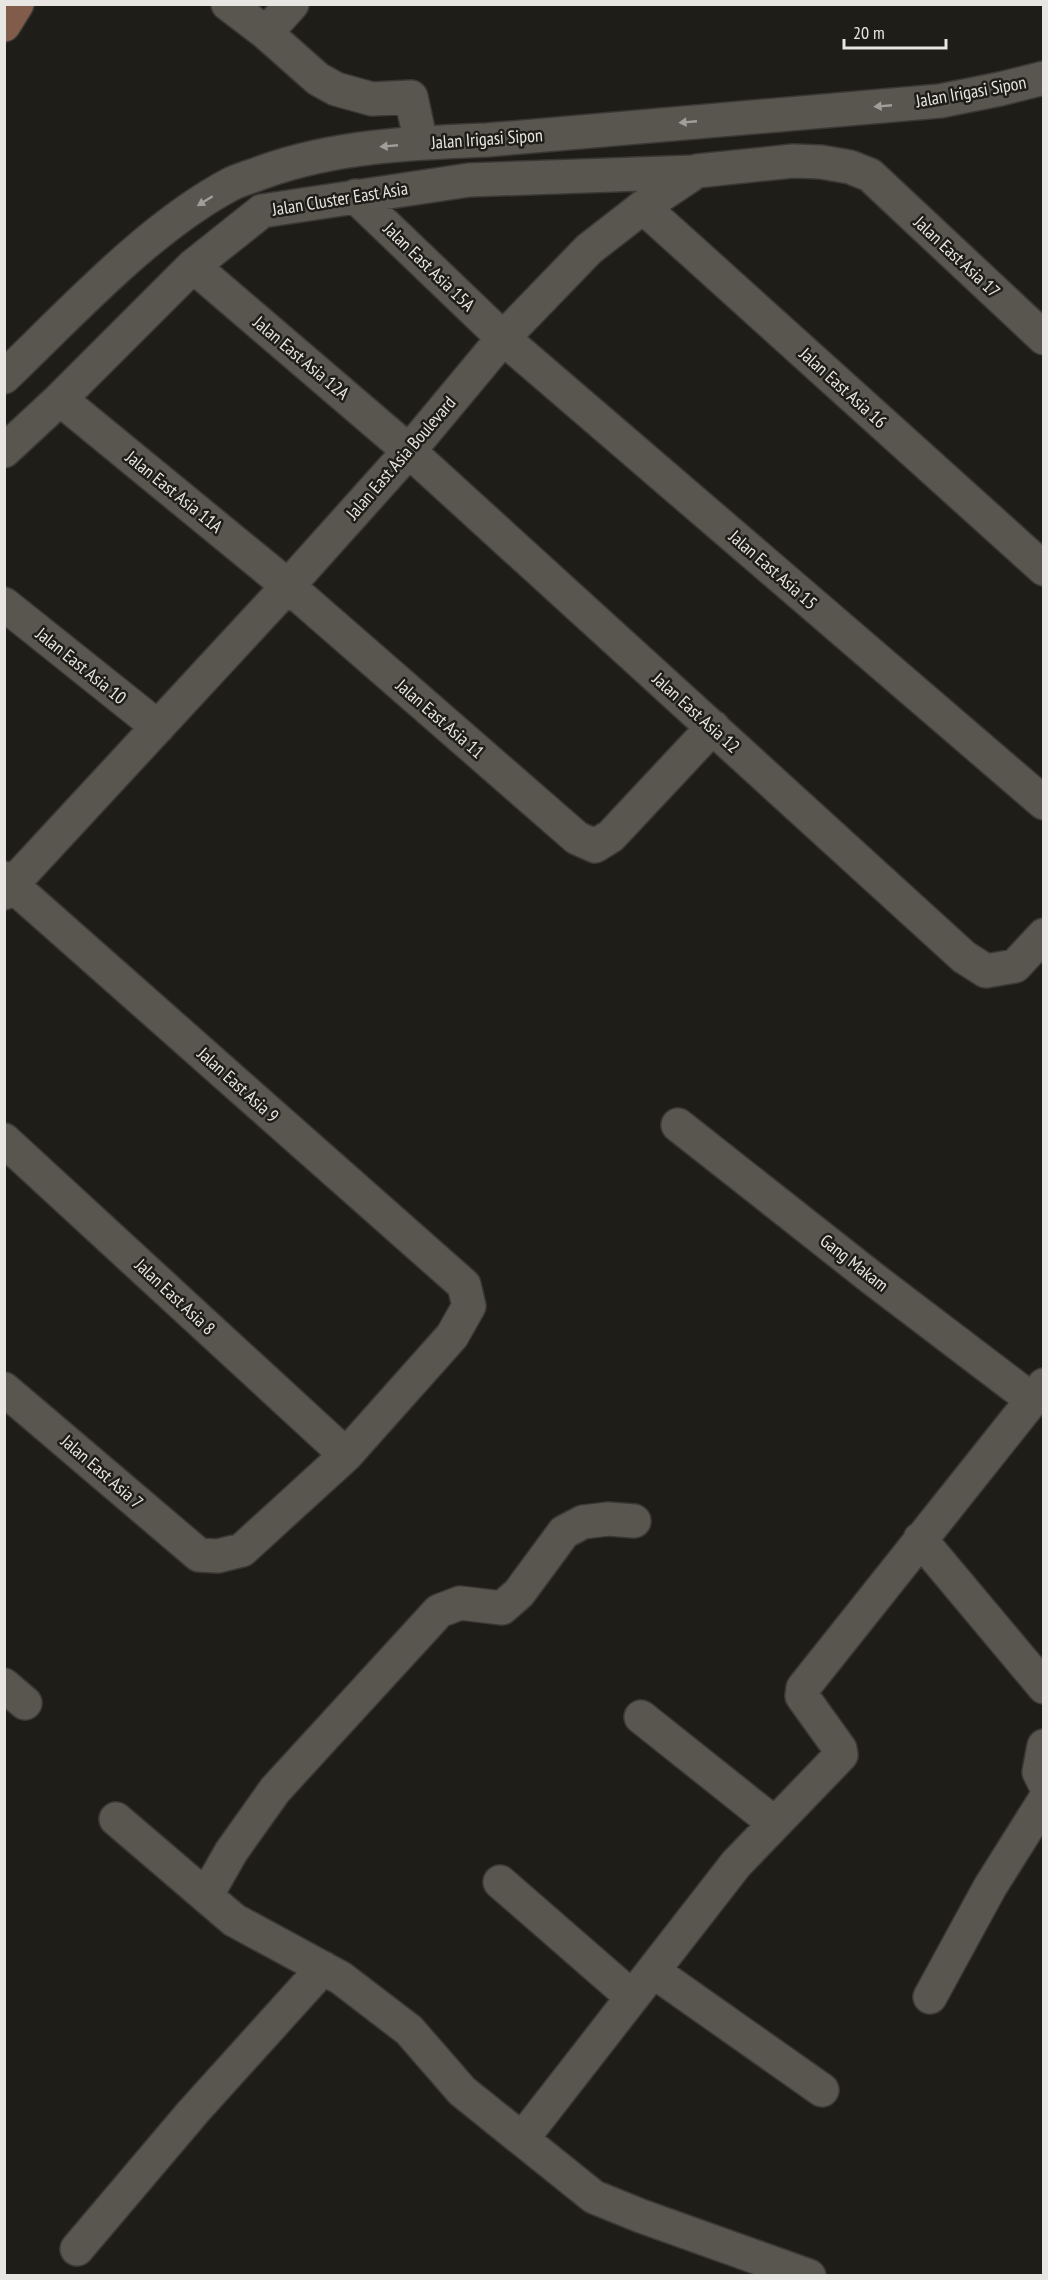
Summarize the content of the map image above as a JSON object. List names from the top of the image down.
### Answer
{
  "streets": {
    "street": [
      "Jalan Irigasi Sipon",
      "Jalan Cluster East Asia",
      "Jalan East Asia 17",
      "Jalan East Asia 15A",
      "Jalan East Asia 12A",
      "Jalan East Asia 16",
      "Jalan East Asia Boulevard",
      "Jalan East Asia 11A",
      "Jalan East Asia 15",
      "Jalan East Asia 10",
      "Jalan East Asia 12",
      "Jalan East Asia 11",
      "Jalan East Asia 9",
      "Gang Makam",
      "Jalan East Asia 8",
      "Jalan East Asia 7"
    ]
  },
  "crossings": [
    ["Jalan Cluster East Asia", "Jalan East Asia 15A"],
    ["Jalan Cluster East Asia", "Jalan East Asia 12A"],
    ["Jalan Cluster East Asia", "Jalan East Asia Boulevard"],
    ["Jalan Cluster East Asia", "Jalan East Asia 11A"],
    ["Jalan East Asia 17", "Jalan East Asia Boulevard"],
    ["Jalan East Asia 15A", "Jalan East Asia Boulevard"],
    ["Jalan East Asia 15A", "Jalan East Asia 15"],
    ["Jalan East Asia 12A", "Jalan East Asia Boulevard"],
    ["Jalan East Asia 12A", "Jalan East Asia 12"],
    ["Jalan East Asia 16", "Jalan East Asia Boulevard"],
    ["Jalan East Asia Boulevard", "Jalan East Asia 11A"],
    ["Jalan East Asia Boulevard", "Jalan East Asia 15"],
    ["Jalan East Asia Boulevard", "Jalan East Asia 10"],
    ["Jalan East Asia Boulevard", "Jalan East Asia 12"],
    ["Jalan East Asia Boulevard", "Jalan East Asia 11"],
    ["Jalan East Asia Boulevard", "Jalan East Asia 9"],
    ["Jalan East Asia 11A", "Jalan East Asia 11"],
    ["Jalan East Asia 12", "Jalan East Asia 11"],
    ["Jalan East Asia 9", "Jalan East Asia 8"],
    ["Jalan East Asia 9", "Jalan East Asia 7"],
    ["Jalan East Asia 8", "Jalan East Asia 7"]
  ],
  "one_way": ["Jalan Irigasi Sipon"],
  "scale_bar": "20 m"
}
